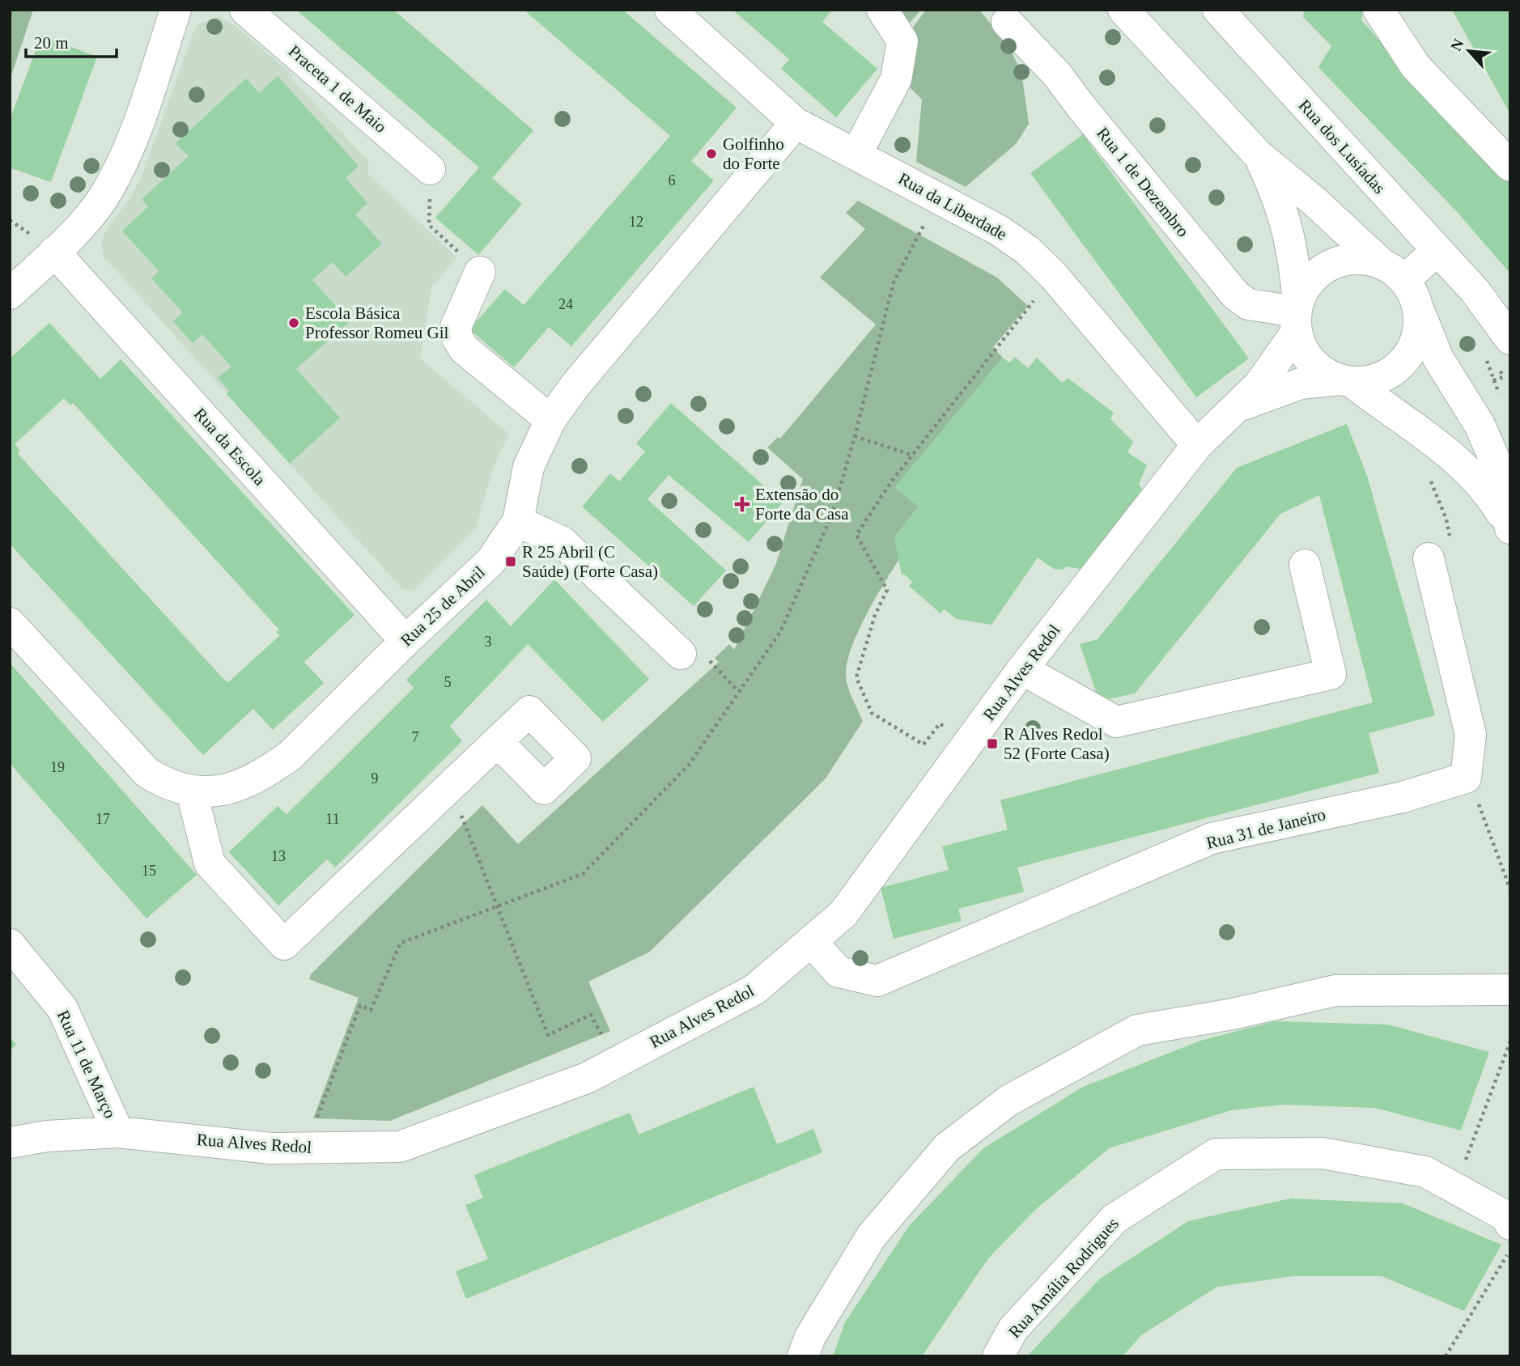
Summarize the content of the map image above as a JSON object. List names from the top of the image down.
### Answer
{
  "streets": {
    "street": [
      "Praceta 1 de Maio",
      "Rua dos Lusíadas",
      "Rua 1 de Dezembro",
      "Rua da Liberdade",
      "Rua da Escola",
      "Rua 25 de Abril",
      "Rua Alves Redol",
      "Rua 31 de Janeiro",
      "Rua 11 de Março",
      "Rua Amália Rodrigues"
    ]
  },
  "crossings": [
    ["Rua 1 de Dezembro", "Rua Alves Redol"],
    ["Rua da Liberdade", "Rua 25 de Abril"],
    ["Rua da Liberdade", "Rua Alves Redol"],
    ["Rua da Escola", "Rua 25 de Abril"],
    ["Rua Alves Redol", "Rua 31 de Janeiro"],
    ["Rua Alves Redol", "Rua 11 de Março"]
  ],
  "places": {
    "other": ["Golfinho do Forte", "Escola Básica Professor Romeu Gil"],
    "health": ["Extensão do Forte da Casa"],
    "transit": ["R 25 Abril (C Saúde) (Forte Casa)", "R Alves Redol 52 (Forte Casa)"]
  },
  "house_numbers": [
    "6",
    "12",
    "24",
    "3",
    "5",
    "7",
    "19",
    "9",
    "17",
    "11",
    "13",
    "15"
  ],
  "scale_bar": "20 m",
  "north": "top left"
}
